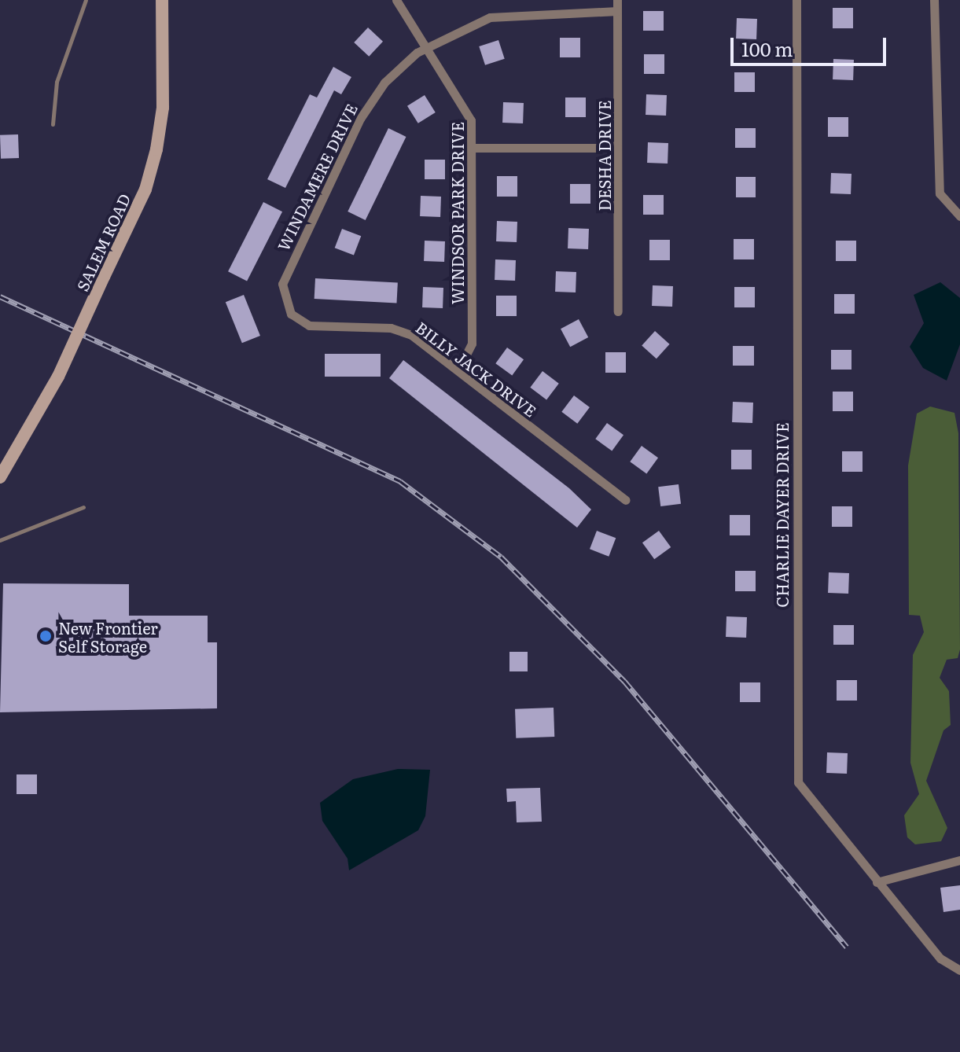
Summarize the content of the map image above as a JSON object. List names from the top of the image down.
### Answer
{
  "streets": {
    "main road": ["SALEM ROAD"],
    "street": [
      "DESHA DRIVE",
      "WINDAMERE DRIVE",
      "WINDSOR PARK DRIVE",
      "BILLY JACK DRIVE",
      "CHARLIE DAYER DRIVE"
    ]
  },
  "crossings": [
    ["DESHA DRIVE", "WINDAMERE DRIVE"],
    ["WINDAMERE DRIVE", "WINDSOR PARK DRIVE"],
    ["WINDAMERE DRIVE", "BILLY JACK DRIVE"],
    ["WINDSOR PARK DRIVE", "BILLY JACK DRIVE"]
  ],
  "places": ["New Frontier Self Storage"],
  "scale_bar": "100 m"
}
